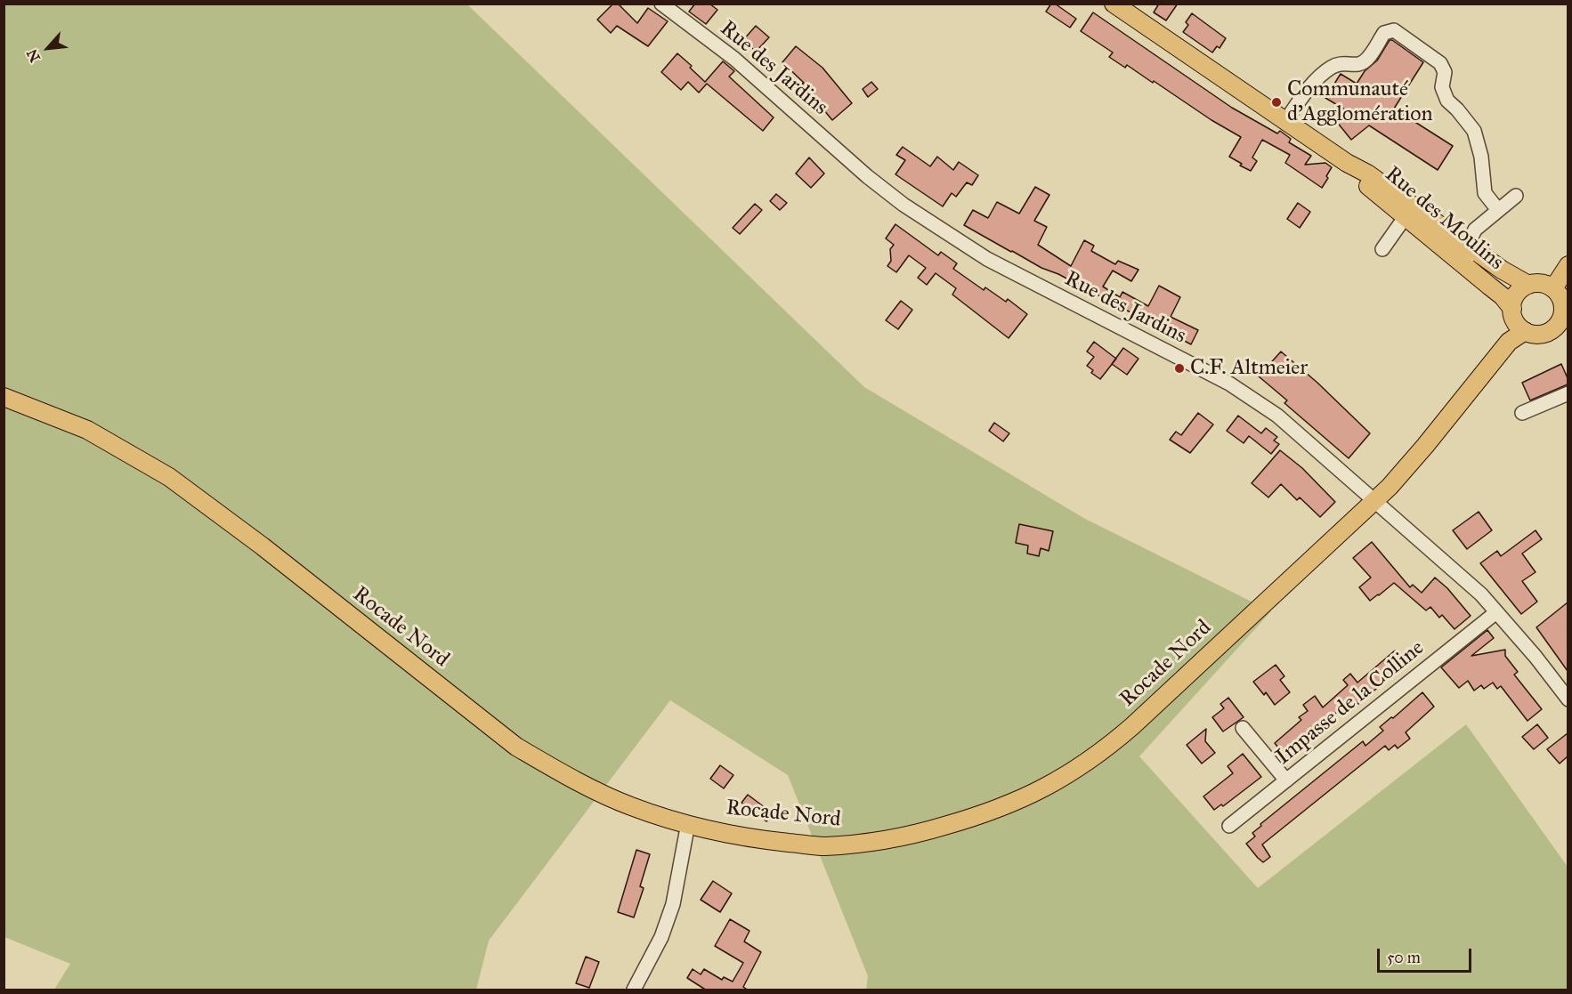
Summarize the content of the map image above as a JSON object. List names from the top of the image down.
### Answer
{
  "streets": {
    "main road": ["Rue des Moulins", "Rocade Nord"],
    "street": ["Rue des Jardins", "Impasse de la Colline"]
  },
  "crossings": [
    ["Rue des Jardins", "Rocade Nord"],
    ["Rue des Jardins", "Impasse de la Colline"],
    ["Rue des Moulins", "Rocade Nord"]
  ],
  "places": ["Communauté d’Agglomération", "C.F. Altmeier"],
  "scale_bar": "50 m",
  "north": "bottom left"
}
